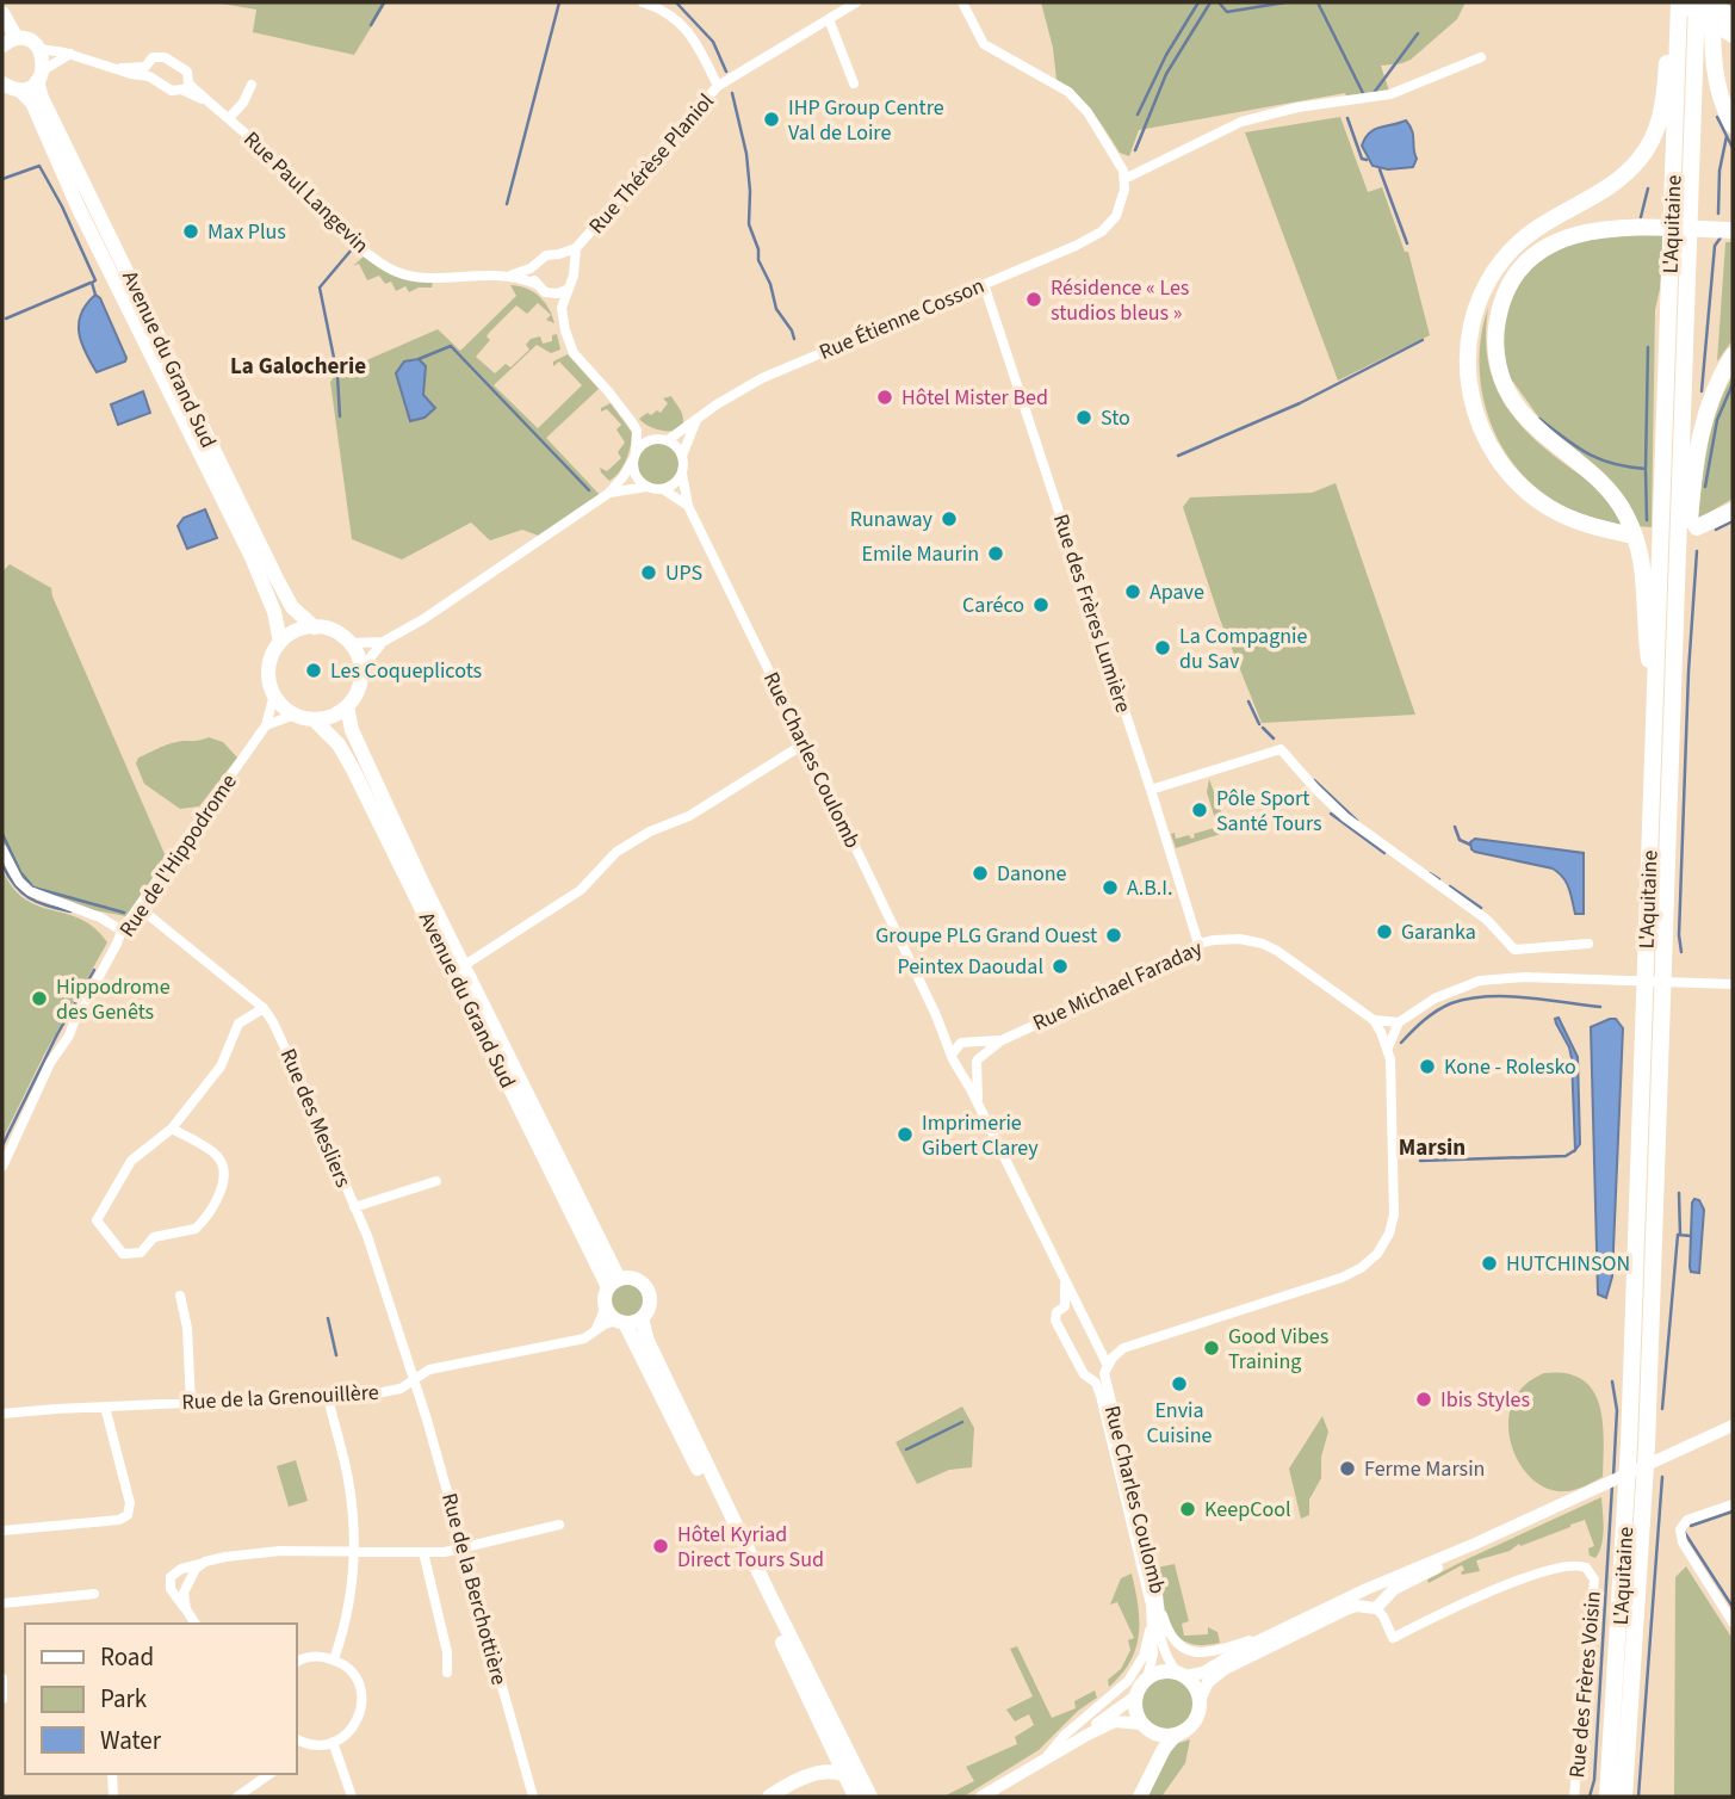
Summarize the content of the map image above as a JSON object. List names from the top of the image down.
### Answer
{
  "streets": {
    "highway": ["L'Aquitaine"],
    "main road": ["Avenue du Grand Sud"],
    "street": [
      "Rue Thérèse Planiol",
      "Rue Paul Langevin",
      "Rue Étienne Cosson",
      "Rue des Frères Lumière",
      "Rue Charles Coulomb",
      "Rue de l'Hippodrome",
      "Rue Michael Faraday",
      "Rue des Mesliers",
      "Rue de la Grenouillère",
      "Rue de la Berchottière",
      "Rue des Frères Voisin"
    ]
  },
  "crossings": [
    ["Rue Paul Langevin", "Avenue du Grand Sud"],
    ["Rue Étienne Cosson", "Rue des Frères Lumière"],
    ["Rue Étienne Cosson", "Rue Charles Coulomb"],
    ["Avenue du Grand Sud", "Rue de l'Hippodrome"],
    ["Avenue du Grand Sud", "Rue de la Grenouillère"],
    ["Rue des Frères Lumière", "Rue Michael Faraday"],
    ["Rue Charles Coulomb", "Rue Michael Faraday"],
    ["Rue de l'Hippodrome", "Rue des Mesliers"],
    ["Rue des Mesliers", "Rue de la Grenouillère"],
    ["Rue des Mesliers", "Rue de la Berchottière"],
    ["Rue de la Grenouillère", "Rue de la Berchottière"]
  ],
  "districts": ["La Galocherie", "Marsin"],
  "places": [
    "IHP Group Centre Val de Loire",
    "Max Plus",
    "Résidence « Les studios bleus »",
    "Hôtel Mister Bed",
    "Sto",
    "Runaway",
    "Emile Maurin",
    "UPS",
    "Apave",
    "Caréco",
    "La Compagnie du Sav",
    "Les Coqueplicots",
    "Pôle Sport Santé Tours",
    "Danone",
    "A.B.I.",
    "Garanka",
    "Groupe PLG Grand Ouest",
    "Peintex Daoudal",
    "Hippodrome des Genêts",
    "Kone - Rolesko",
    "Imprimerie Gibert Clarey",
    "HUTCHINSON",
    "Good Vibes Training",
    "Envia Cuisine",
    "Ibis Styles",
    "Ferme Marsin",
    "KeepCool",
    "Hôtel Kyriad Direct Tours Sud"
  ],
  "legend": ["Road", "Park", "Water"]
}
